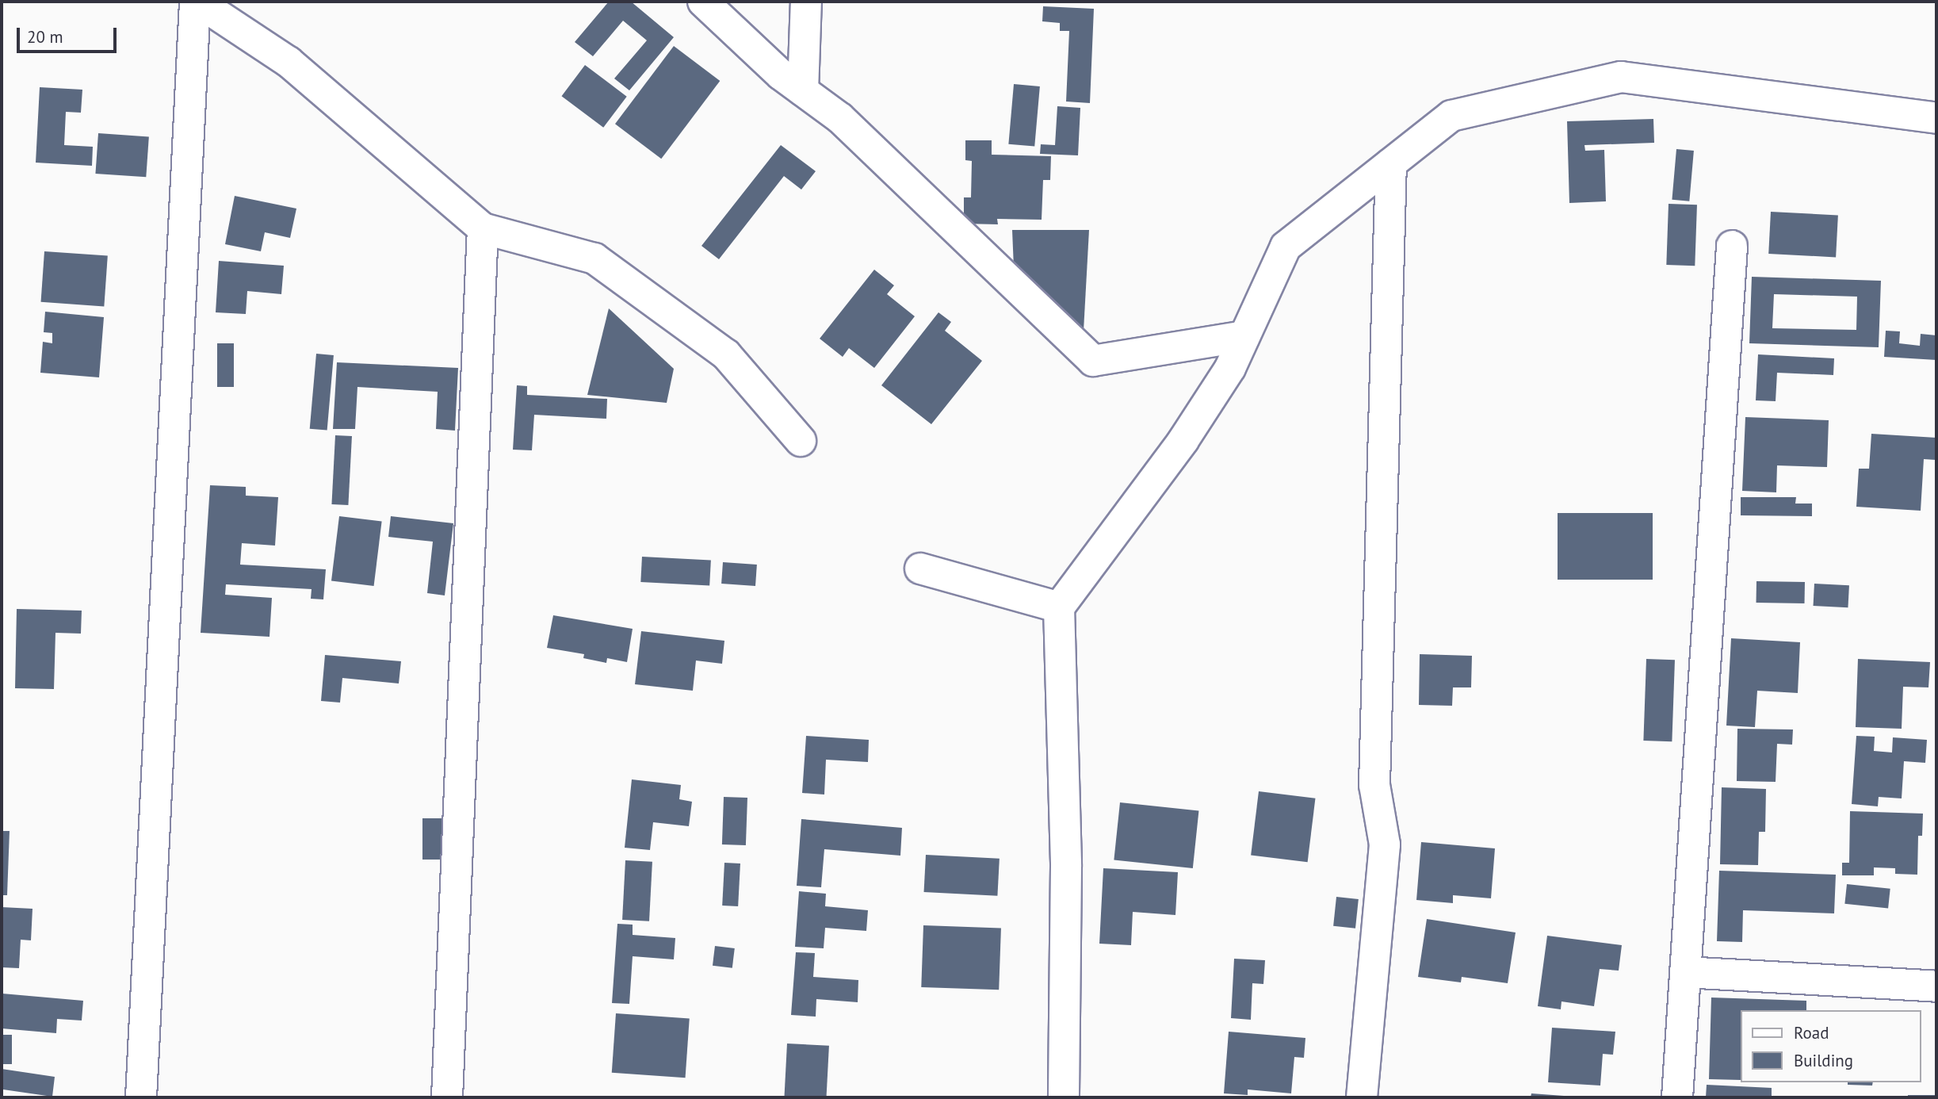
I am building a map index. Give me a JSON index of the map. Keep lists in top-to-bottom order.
{
  "legend": ["Road", "Building"],
  "scale_bar": "20 m"
}
